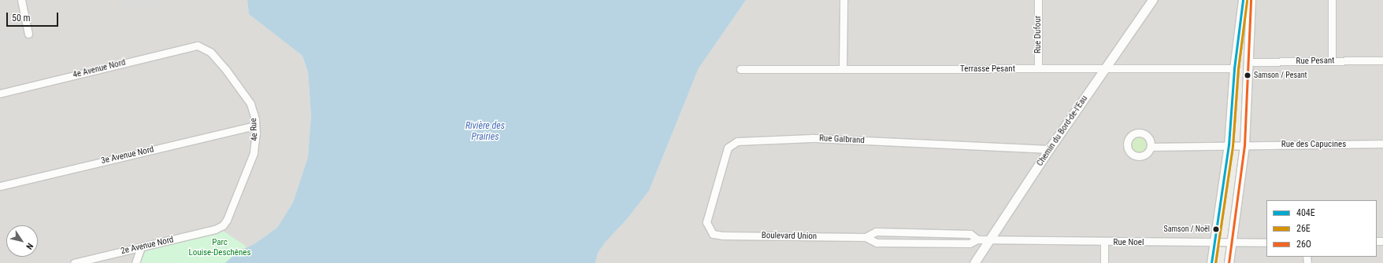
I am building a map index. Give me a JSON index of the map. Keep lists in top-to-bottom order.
{
  "streets": {
    "street": [
      "Rue Dufour",
      "Rue Pesant",
      "4e Avenue Nord",
      "Terrasse Pesant",
      "4e Rue",
      "Chemin du Bord-de-l'Eau",
      "Rue Galbrand",
      "Rue des Capucines",
      "3e Avenue Nord",
      "Boulevard Union",
      "Rue Noel",
      "2e Avenue Nord"
    ]
  },
  "crossings": [
    ["Rue Dufour", "Terrasse Pesant"],
    ["4e Avenue Nord", "4e Rue"],
    ["Terrasse Pesant", "Chemin du Bord-de-l'Eau"],
    ["4e Rue", "3e Avenue Nord"],
    ["4e Rue", "2e Avenue Nord"],
    ["Chemin du Bord-de-l'Eau", "Rue Galbrand"],
    ["Chemin du Bord-de-l'Eau", "Boulevard Union"],
    ["Chemin du Bord-de-l'Eau", "Rue Noel"],
    ["Rue Galbrand", "Boulevard Union"],
    ["Boulevard Union", "Rue Noel"]
  ],
  "water": ["Rivière des Prairies"],
  "parks": ["Parc Louise-Deschênes"],
  "places": ["Samson / Pesant", "Samson / Noël"],
  "lines": ["transit line 404E", "transit line 26O", "transit line 26E"],
  "legend": ["404E", "26E", "26O"],
  "scale_bar": "50 m",
  "north": "bottom right"
}
